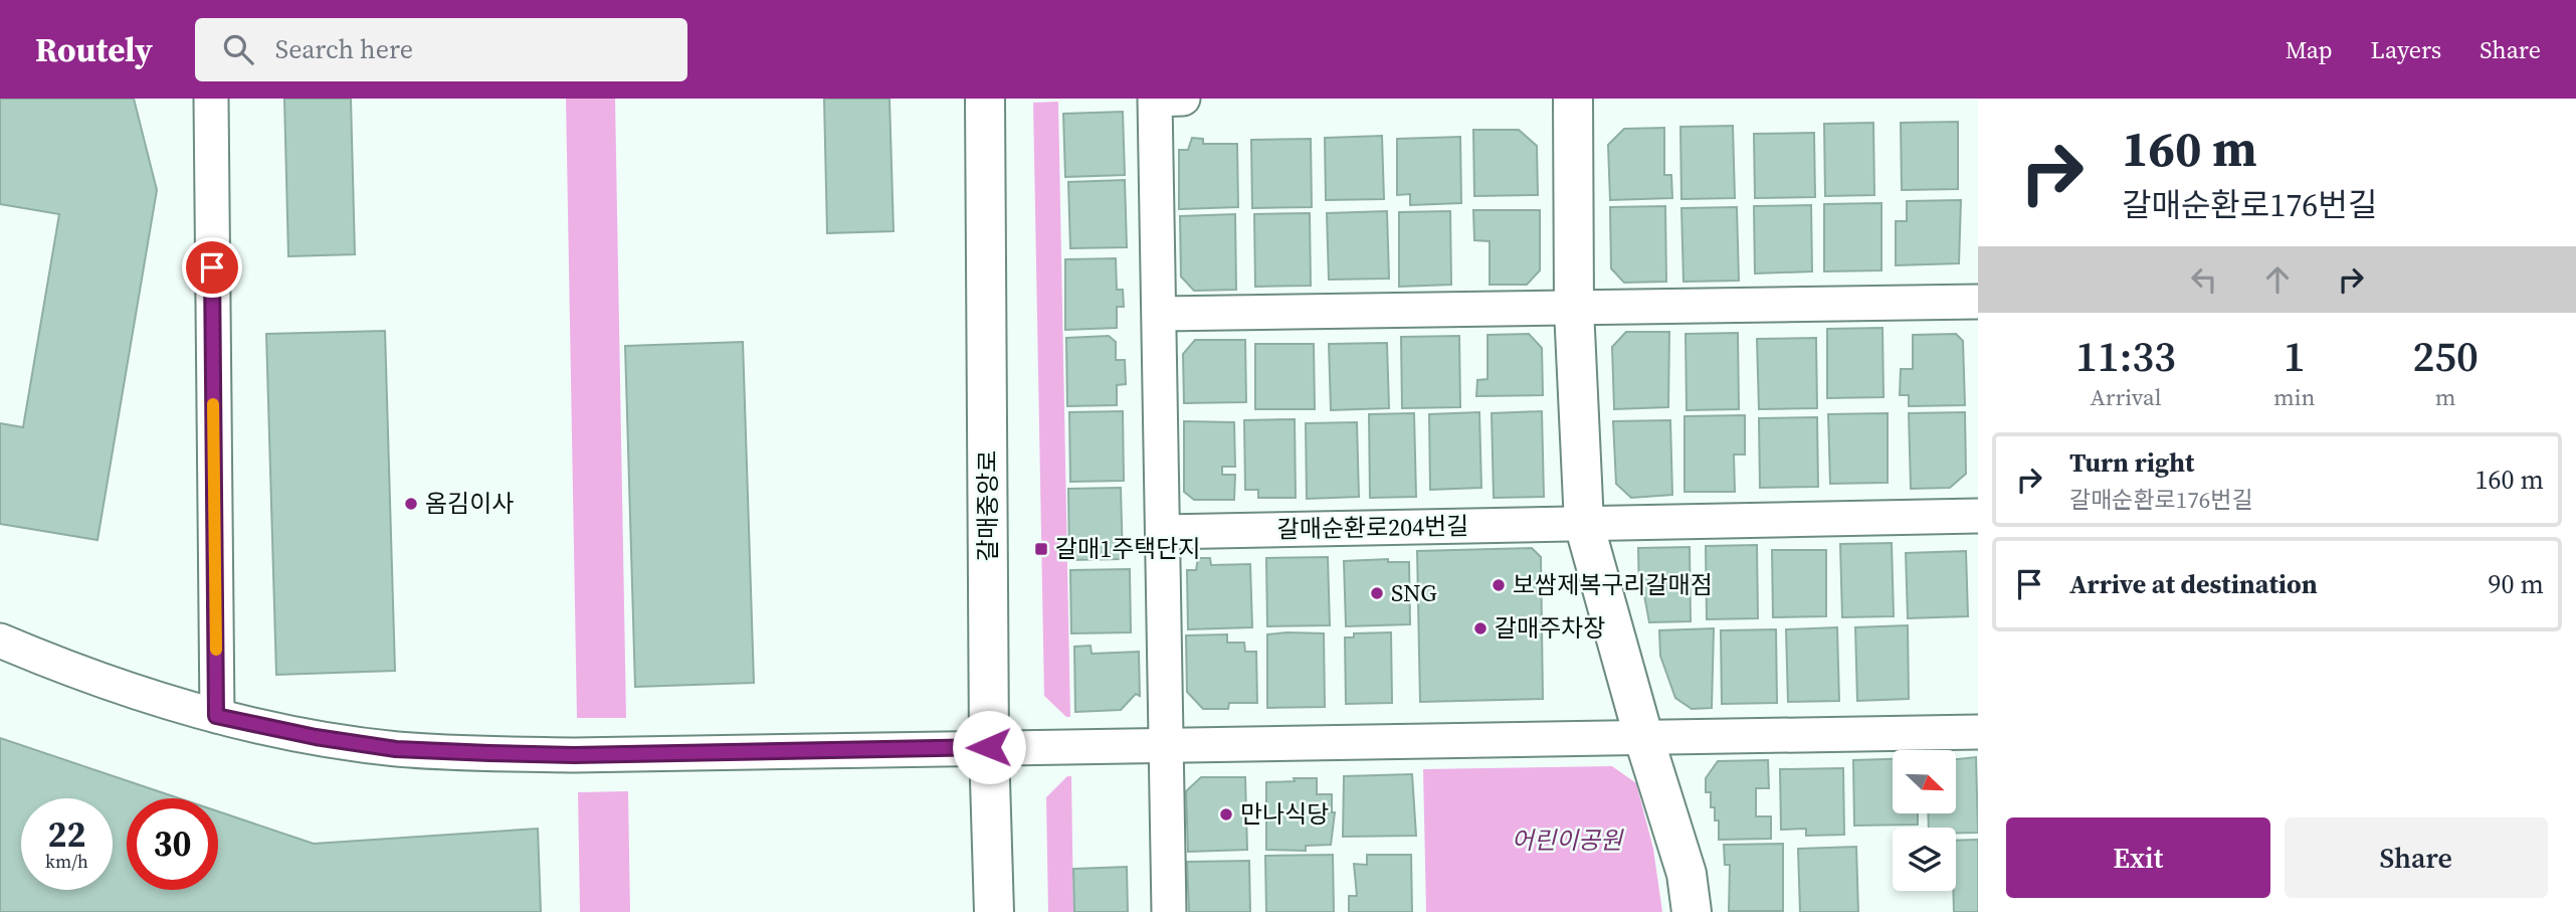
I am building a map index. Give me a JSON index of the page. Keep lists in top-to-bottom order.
{
  "streets": {
    "street": ["갈매중앙로", "갈매순환로204번길"]
  },
  "parks": ["어린이공원"],
  "places": {
    "other": [
      "옴김이사",
      "보쌈제복구리갈매점",
      "SNG",
      "갈매주차장",
      "만나식당"
    ],
    "transit": ["갈매1주택단지"]
  },
  "north": "bottom right",
  "page": {
    "header": "Routely",
    "search": "Search here",
    "nav": ["Map", "Layers", "Share"],
    "turn": ["160 m", "갈매순환로176번길"],
    "eta": [
      "11:33",
      "Arrival",
      "1",
      "min",
      "250",
      "m"
    ],
    "list": [
      {
        "name": "Turn right",
        "note": "갈매순환로176번길",
        "value": "160 m"
      },
      {
        "name": "Arrive at destination",
        "value": "90 m"
      }
    ],
    "speed": "22 km/h",
    "limit": "30",
    "buttons": ["Exit", "Share"]
  }
}
